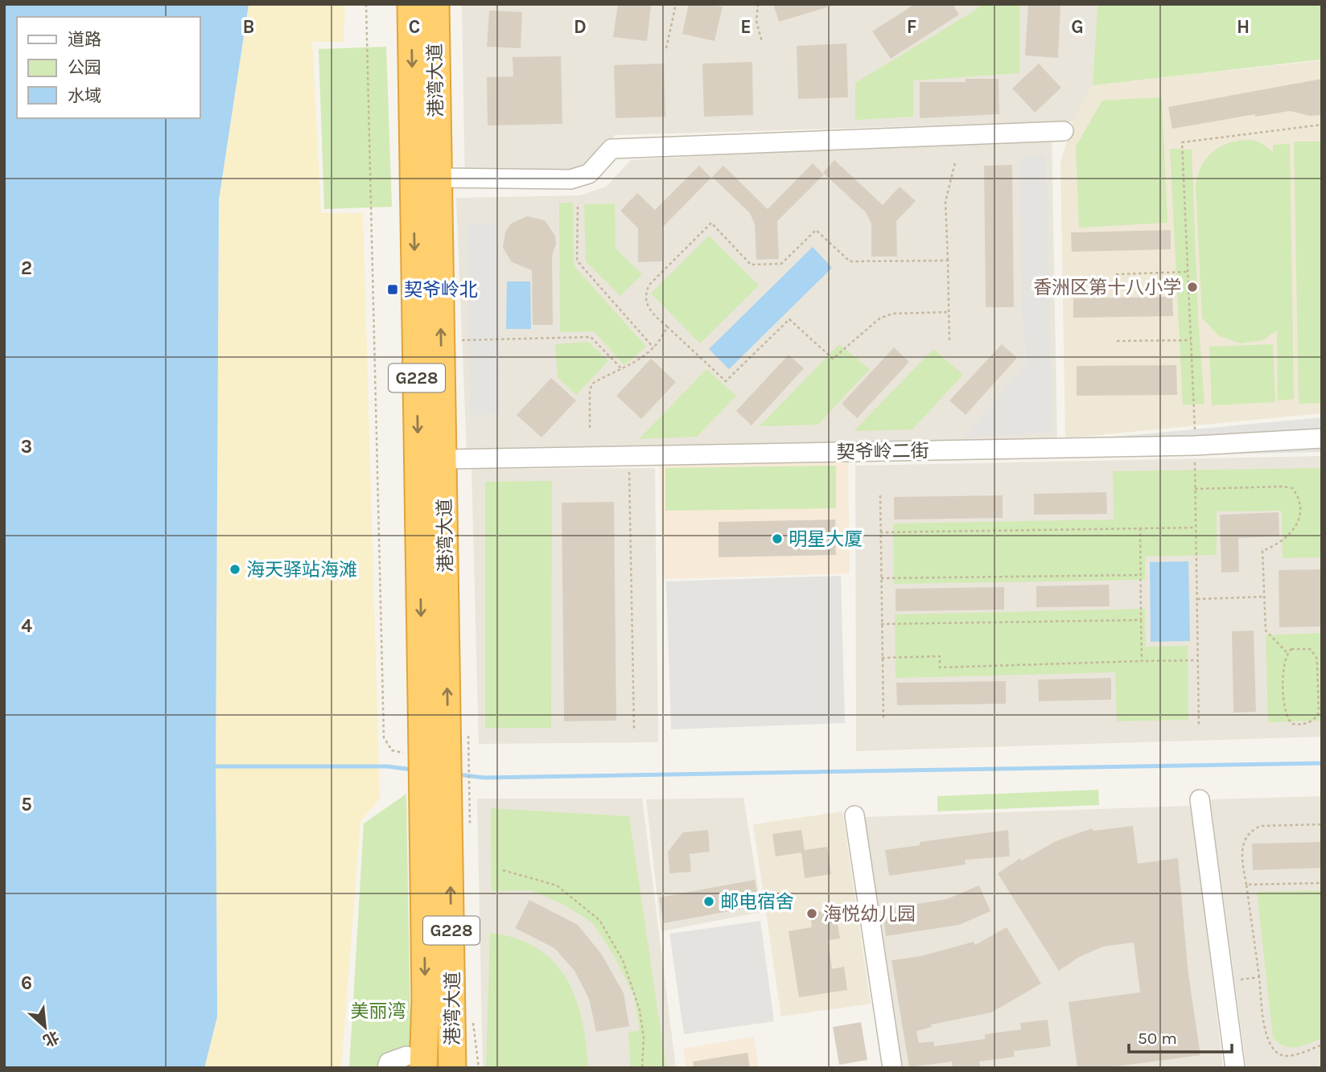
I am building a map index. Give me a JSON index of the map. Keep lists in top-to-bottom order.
{
  "streets": {
    "highway": ["港湾大道", "G228"],
    "street": ["契爷岭二街"]
  },
  "crossings": [
    ["港湾大道", "契爷岭二街"]
  ],
  "parks": ["美丽湾"],
  "places": {
    "other": [
      "香洲区第十八小学",
      "明星大厦",
      "海天驿站海滩",
      "邮电宿舍",
      "海悦幼儿园"
    ],
    "transit": ["契爷岭北"]
  },
  "legend": ["道路", "公园", "水域"],
  "scale_bar": "50 m",
  "north": "bottom right",
  "grid": {
    "columns": [
      "B",
      "C",
      "D",
      "E",
      "F",
      "G",
      "H"
    ],
    "rows": [
      "2",
      "3",
      "4",
      "5",
      "6"
    ]
  }
}
